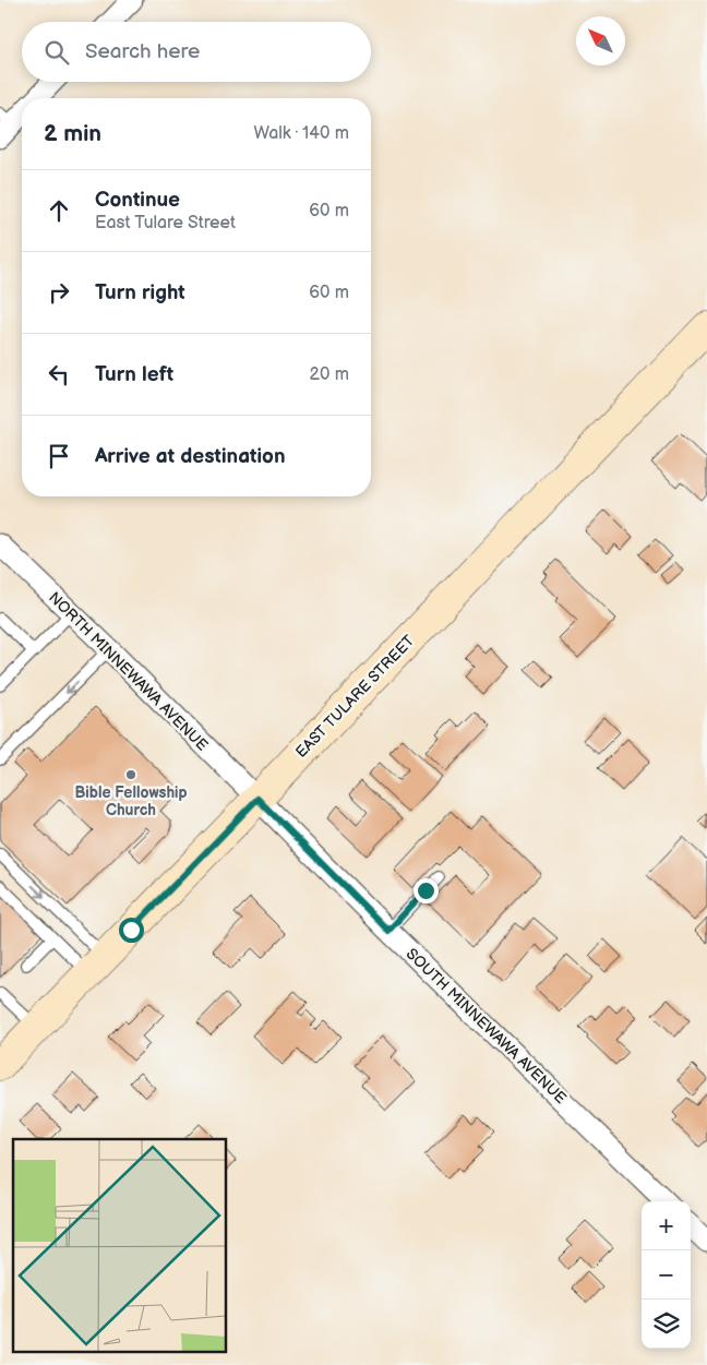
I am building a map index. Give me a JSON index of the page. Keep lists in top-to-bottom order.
{
  "streets": {
    "main road": ["EAST TULARE STREET"],
    "street": ["NORTH MINNEWAWA AVENUE", "SOUTH MINNEWAWA AVENUE"]
  },
  "crossings": [
    ["NORTH MINNEWAWA AVENUE", "EAST TULARE STREET"],
    ["NORTH MINNEWAWA AVENUE", "SOUTH MINNEWAWA AVENUE"],
    ["EAST TULARE STREET", "SOUTH MINNEWAWA AVENUE"]
  ],
  "places": ["Bible Fellowship Church"],
  "north": "top left",
  "page": {
    "search": "Search here",
    "heading": ["2 min", "Walk · 140 m"],
    "list": [
      ["Continue", "East Tulare Street", "60 m"],
      ["Turn right", "60 m"],
      ["Turn left", "20 m"],
      "Arrive at destination"
    ],
    "map_buttons": ["+", "−"]
  }
}
